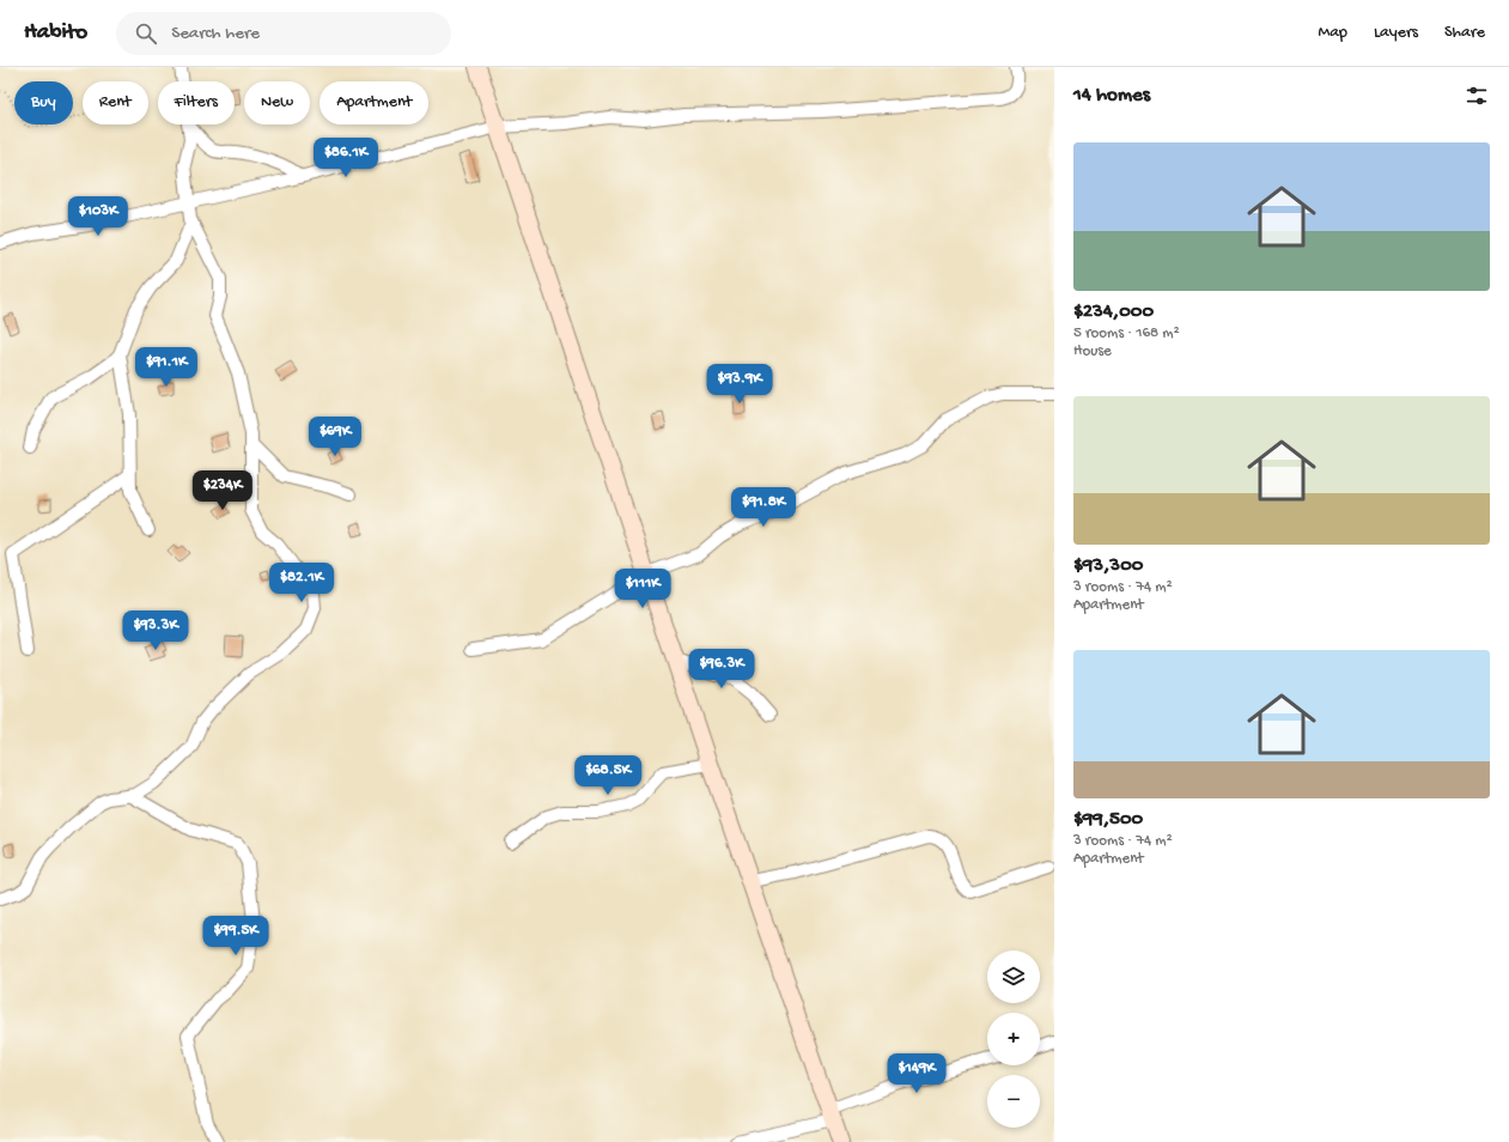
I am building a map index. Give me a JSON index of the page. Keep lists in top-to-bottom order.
{
  "page": {
    "header": "Habito",
    "search": "Search here",
    "nav": ["Map", "Layers", "Share"],
    "heading": "14 homes",
    "chip": [
      "Buy",
      "Rent",
      "Filters",
      "New",
      "Apartment"
    ],
    "list": [
      {
        "name": "$234,000",
        "note": "5 rooms · 168 m² · House"
      },
      {
        "name": "$93,300",
        "note": "3 rooms · 74 m² · Apartment"
      },
      {
        "name": "$99,500",
        "note": "3 rooms · 74 m² · Apartment"
      }
    ],
    "price": [
      "$86.1K",
      "$103K",
      "$91.1K",
      "$93.9K",
      "$69K",
      "$234K",
      "$91.8K",
      "$82.1K",
      "$111K",
      "$93.3K",
      "$96.3K",
      "$68.5K",
      "$99.5K",
      "$149K"
    ],
    "map_buttons": ["+", "−"]
  }
}
